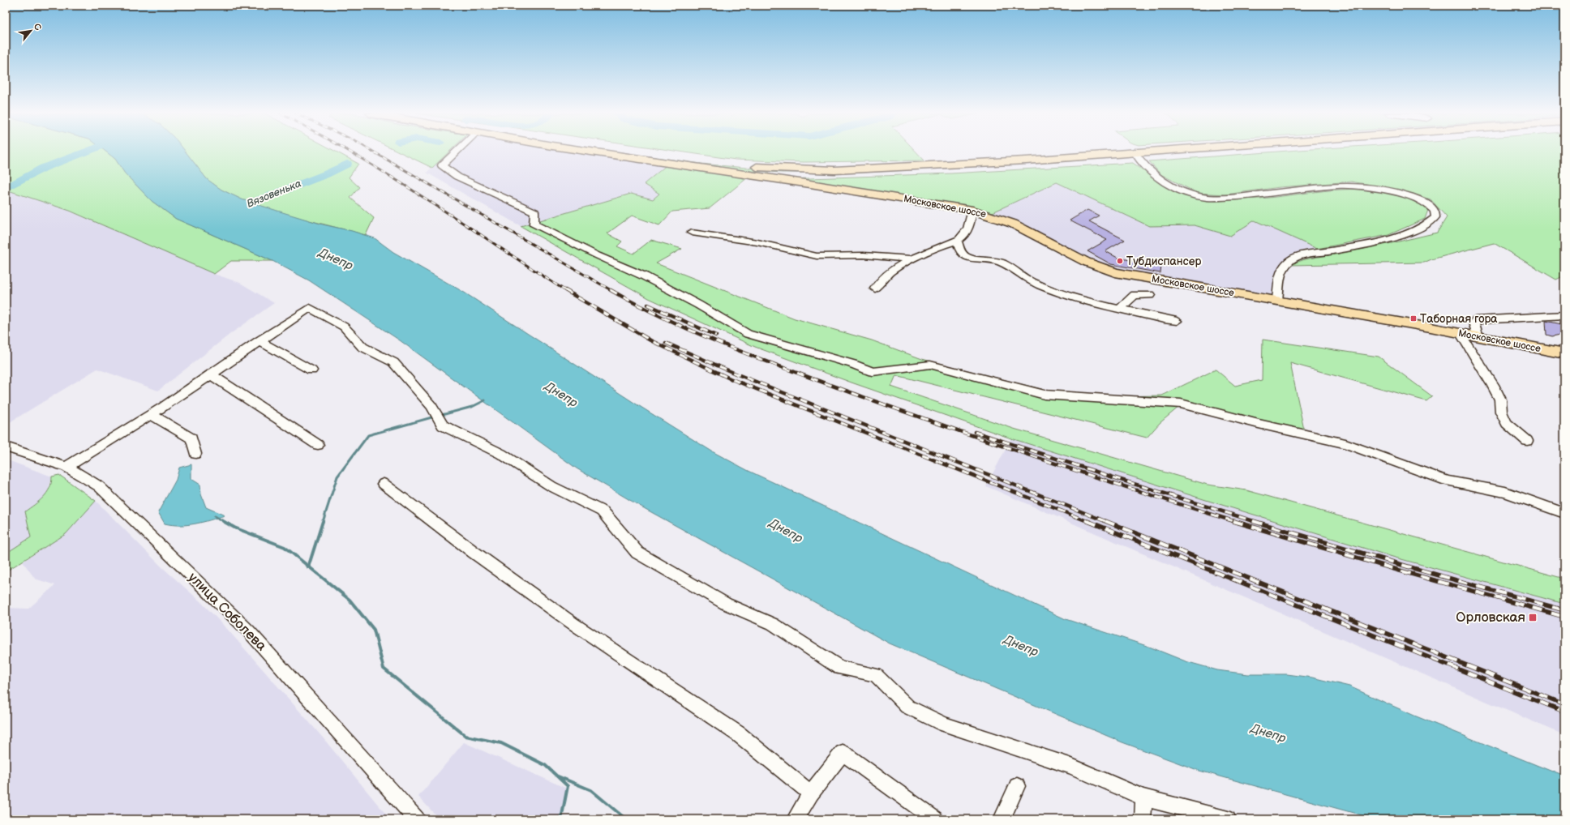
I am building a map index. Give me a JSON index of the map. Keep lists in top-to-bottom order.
{
  "streets": {
    "main road": ["Московское шоссе"],
    "street": ["улица Соболева"]
  },
  "water": ["Вязовенька", "Днепр"],
  "places": {
    "other": ["Тубдиспансер"],
    "transit": ["Таборная гора", "Орловская"]
  },
  "north": "top right"
}
